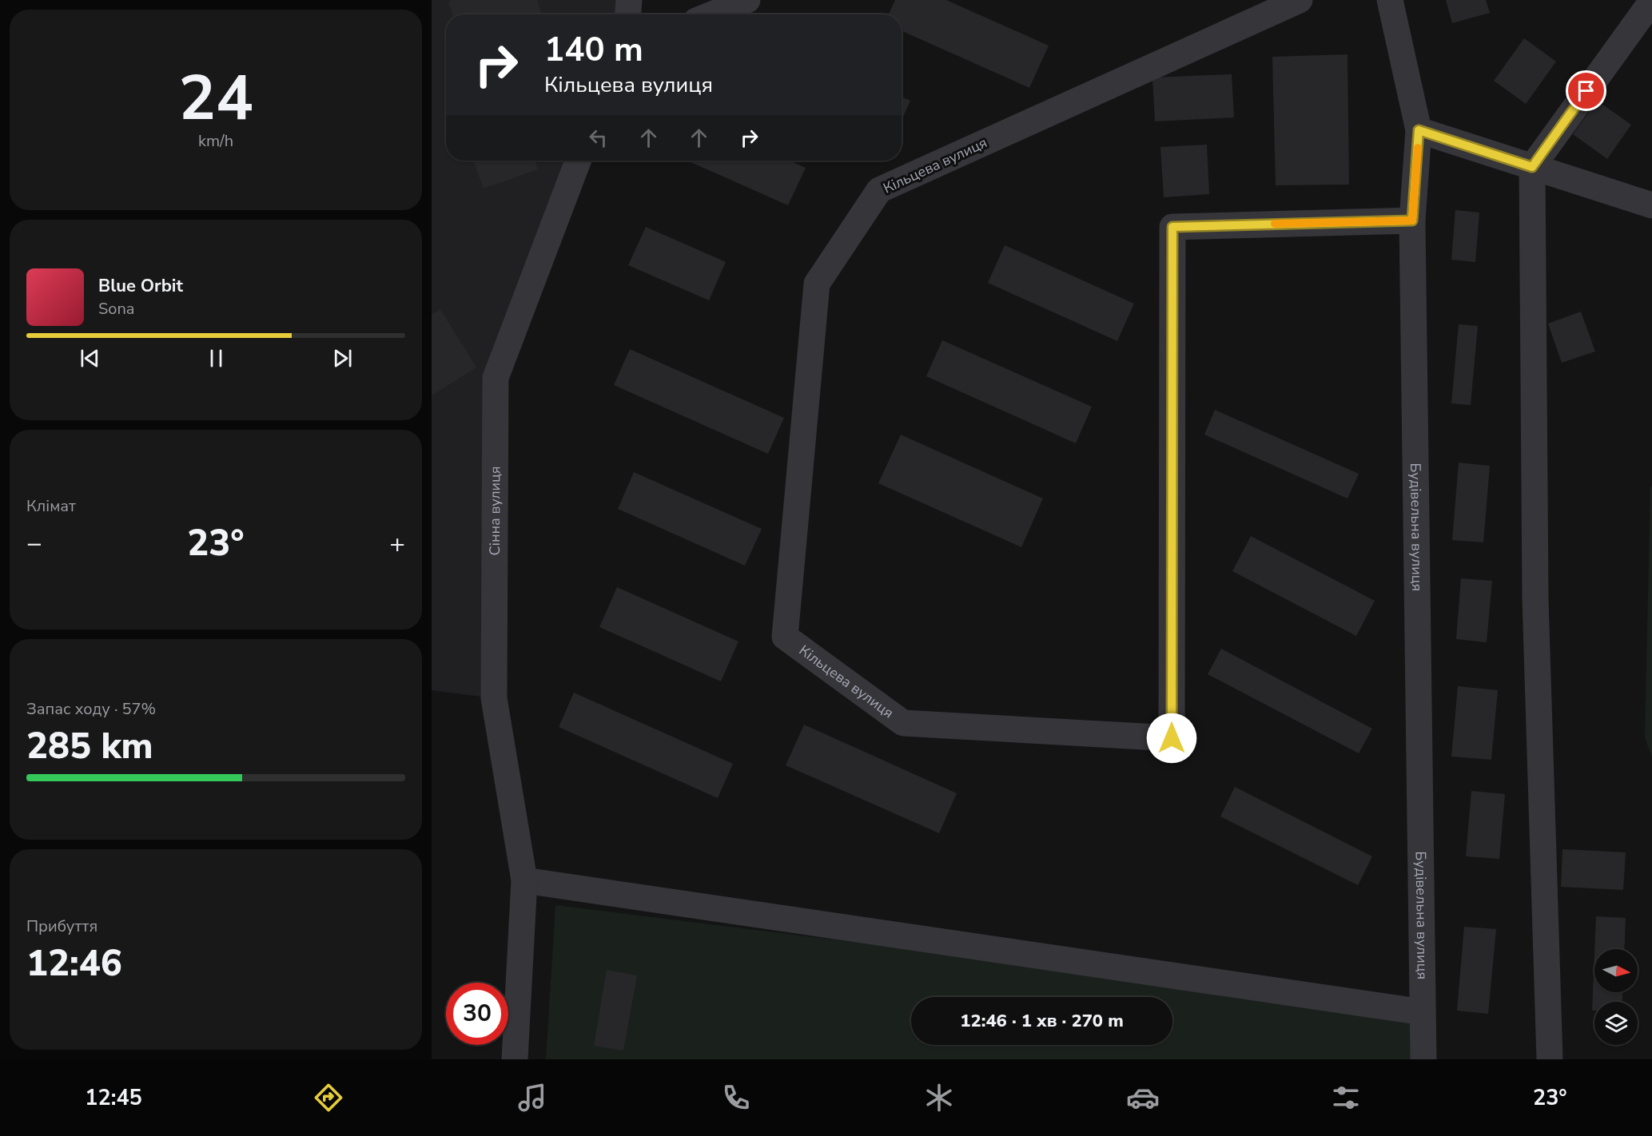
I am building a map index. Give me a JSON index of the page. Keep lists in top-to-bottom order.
{
  "streets": {
    "street": ["Кільцева вулиця", "Сінна вулиця", "Будівельна вулиця"]
  },
  "crossings": [
    ["Кільцева вулиця", "Будівельна вулиця"]
  ],
  "north": "right",
  "page": {
    "tile": [
      ["24", "km/h"],
      "Клімат",
      ["Запас ходу · 57%", "285 km"],
      ["Прибуття", "12:46"]
    ],
    "turn": ["140 m", "Кільцева вулиця"],
    "song": ["Blue Orbit", "Sona"],
    "heat": ["−", "23°", "+"],
    "limit": "30",
    "trip": "12:46 · 1 хв · 270 m",
    "tabs": ["12:45", "23°"]
  }
}
